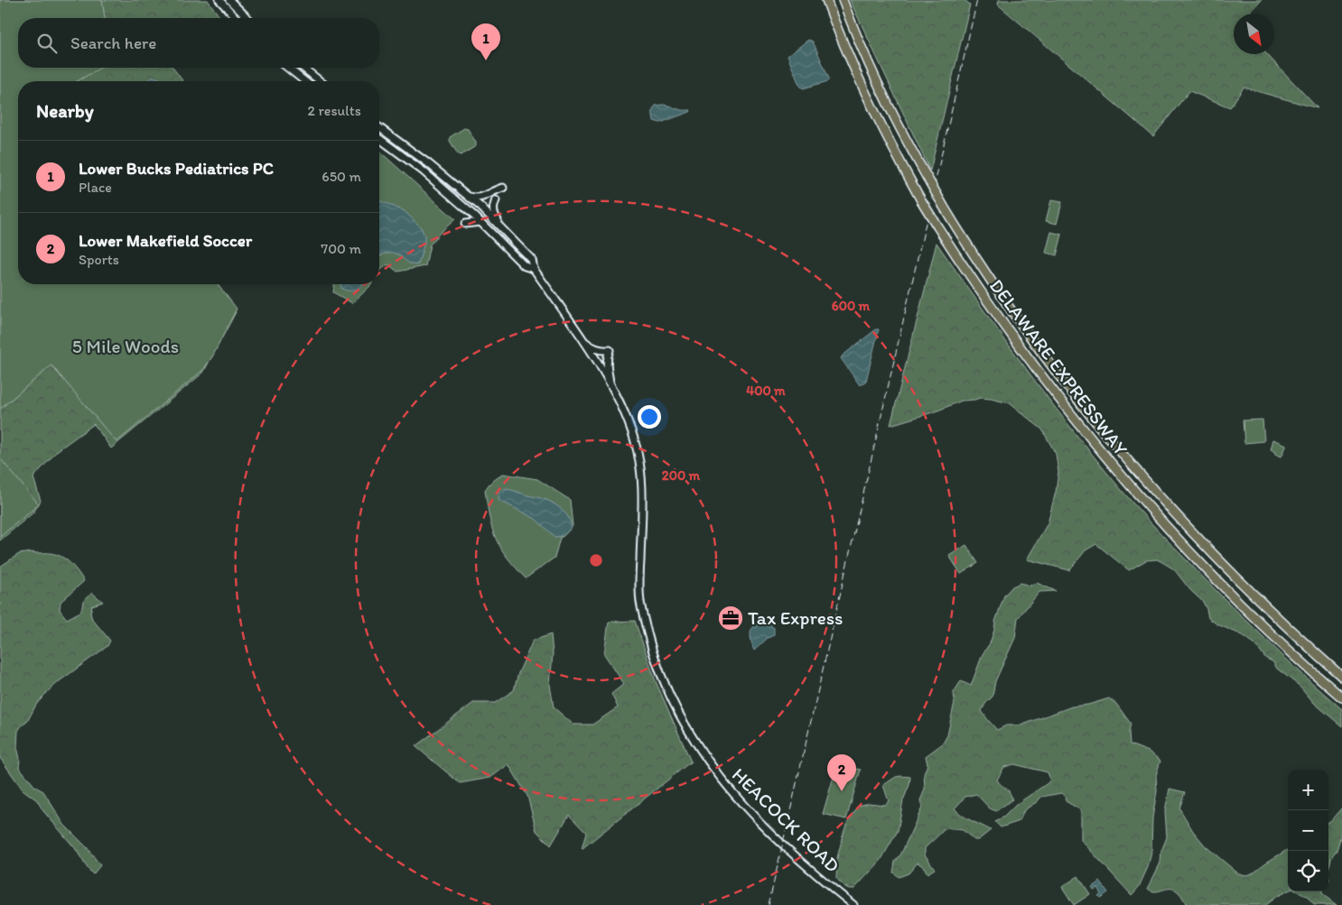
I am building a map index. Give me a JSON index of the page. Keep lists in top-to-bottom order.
{
  "streets": {
    "highway": ["DELAWARE EXPRESSWAY"],
    "main road": ["HEACOCK ROAD"]
  },
  "parks": ["5 Mile Woods"],
  "places": {
    "office": ["Tax Express"]
  },
  "north": "bottom right",
  "page": {
    "search": "Search here",
    "pins": ["1", "2"],
    "heading": ["Nearby", "2 results"],
    "list": [
      {
        "mark": "1",
        "name": "Lower Bucks Pediatrics PC",
        "note": "Place",
        "value": "650 m"
      },
      {
        "mark": "2",
        "name": "Lower Makefield Soccer",
        "note": "Sports",
        "value": "700 m"
      }
    ],
    "map_buttons": ["+", "−"]
  },
  "rings": ["600 m", "400 m", "200 m"]
}
